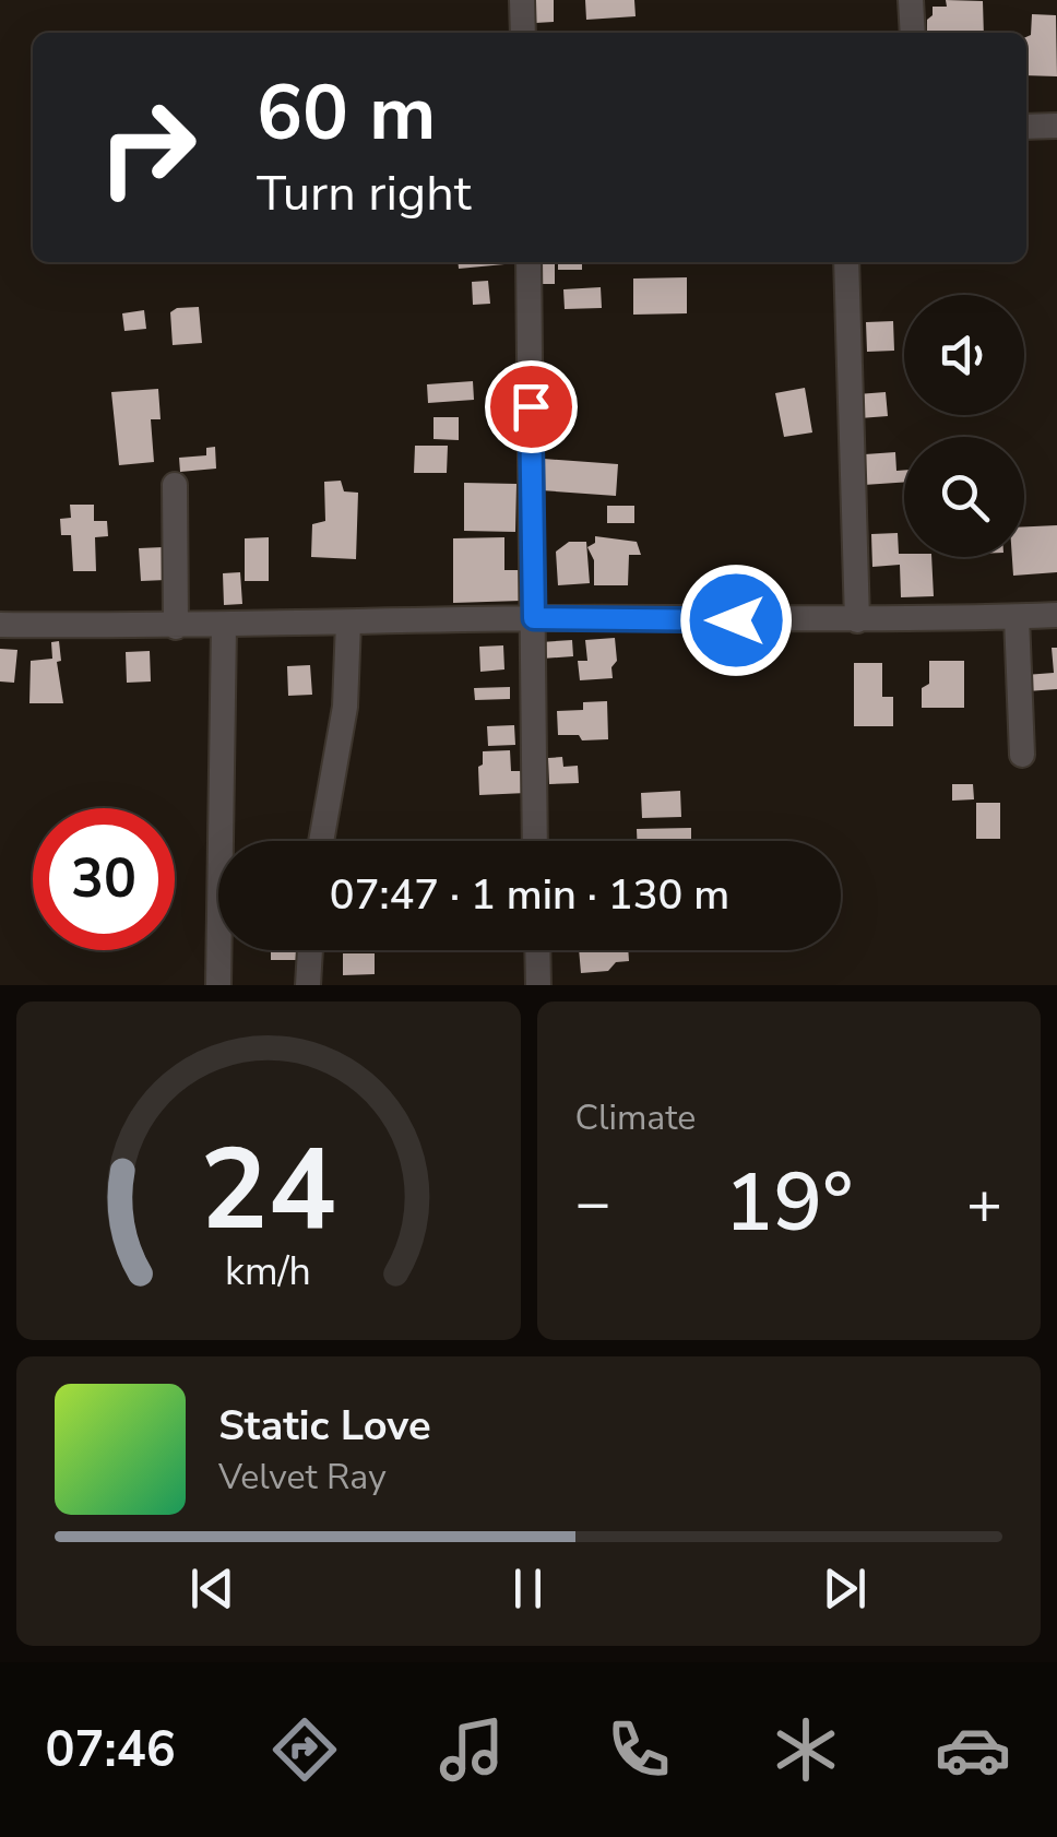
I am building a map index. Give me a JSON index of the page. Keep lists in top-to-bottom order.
{
  "page": {
    "turn": ["60 m", "Turn right"],
    "limit": "30",
    "trip": "07:47 · 1 min · 130 m",
    "tile": "Climate",
    "heat": ["−", "19°", "+"],
    "song": ["Static Love", "Velvet Ray"],
    "tabs": "07:46",
    "gauge": ["24", "km/h"]
  }
}
